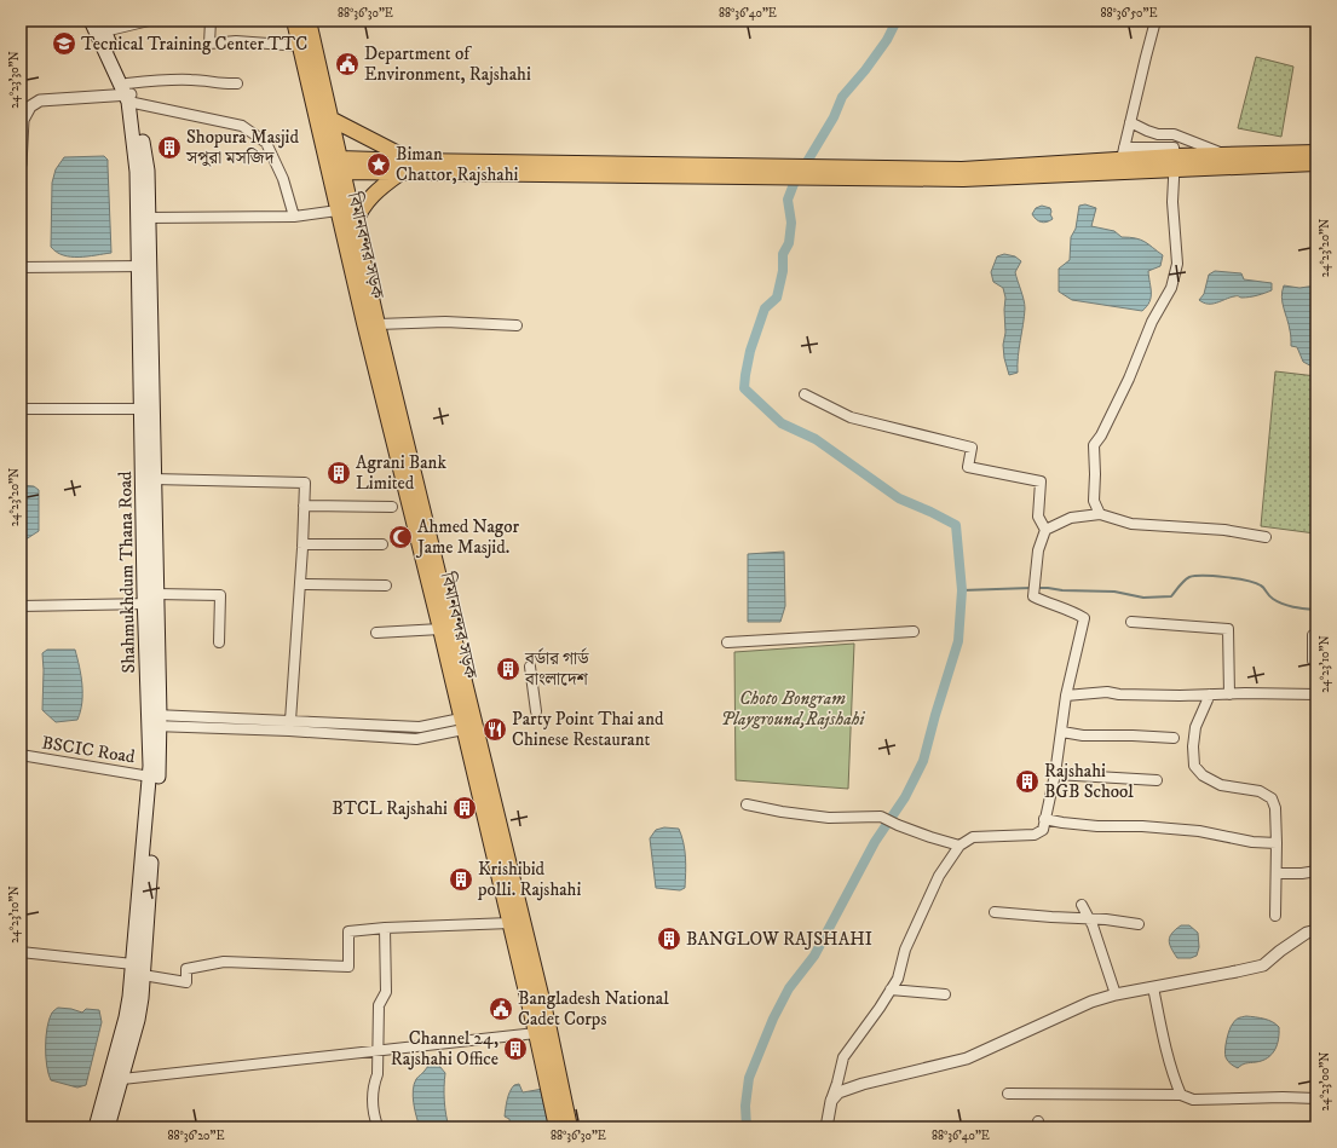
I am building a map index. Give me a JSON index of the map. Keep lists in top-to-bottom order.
{
  "streets": {
    "main road": ["বিমানবন্দর সড়ক", "Shahmukhdum Thana Road"],
    "street": ["BSCIC Road"]
  },
  "crossings": [
    ["Shahmukhdum Thana Road", "BSCIC Road"]
  ],
  "parks": ["Choto Bongram Playground,Rajshahi"],
  "places": {
    "school or university": ["Tecnical Training Center TTC"],
    "public building": ["Department of Environment, Rajshahi", "Bangladesh National Cadet Corps"],
    "building": [
      "Shopura Masjid সপুরা মসজিদ",
      "Agrani Bank Limited",
      "বর্ডার গার্ড বাংলাদেশ",
      "Rajshahi BGB School",
      "BTCL Rajshahi",
      "Krishibid polli. Rajshahi",
      "BANGLOW RAJSHAHI",
      "Channel 24, Rajshahi Office"
    ],
    "place": ["Biman Chattor,Rajshahi"],
    "mosque": ["Ahmed Nagor Jame Masjid."],
    "restaurant": ["Party Point Thai and Chinese Restaurant"]
  },
  "coordinates": [
    "88°36'30\"E",
    "88°36'40\"E",
    "88°36'50\"E",
    "24°23'30\"N",
    "24°23'20\"N",
    "24°23'10\"N",
    "24°23'00\"N",
    "88°36'20\"E"
  ]
}
